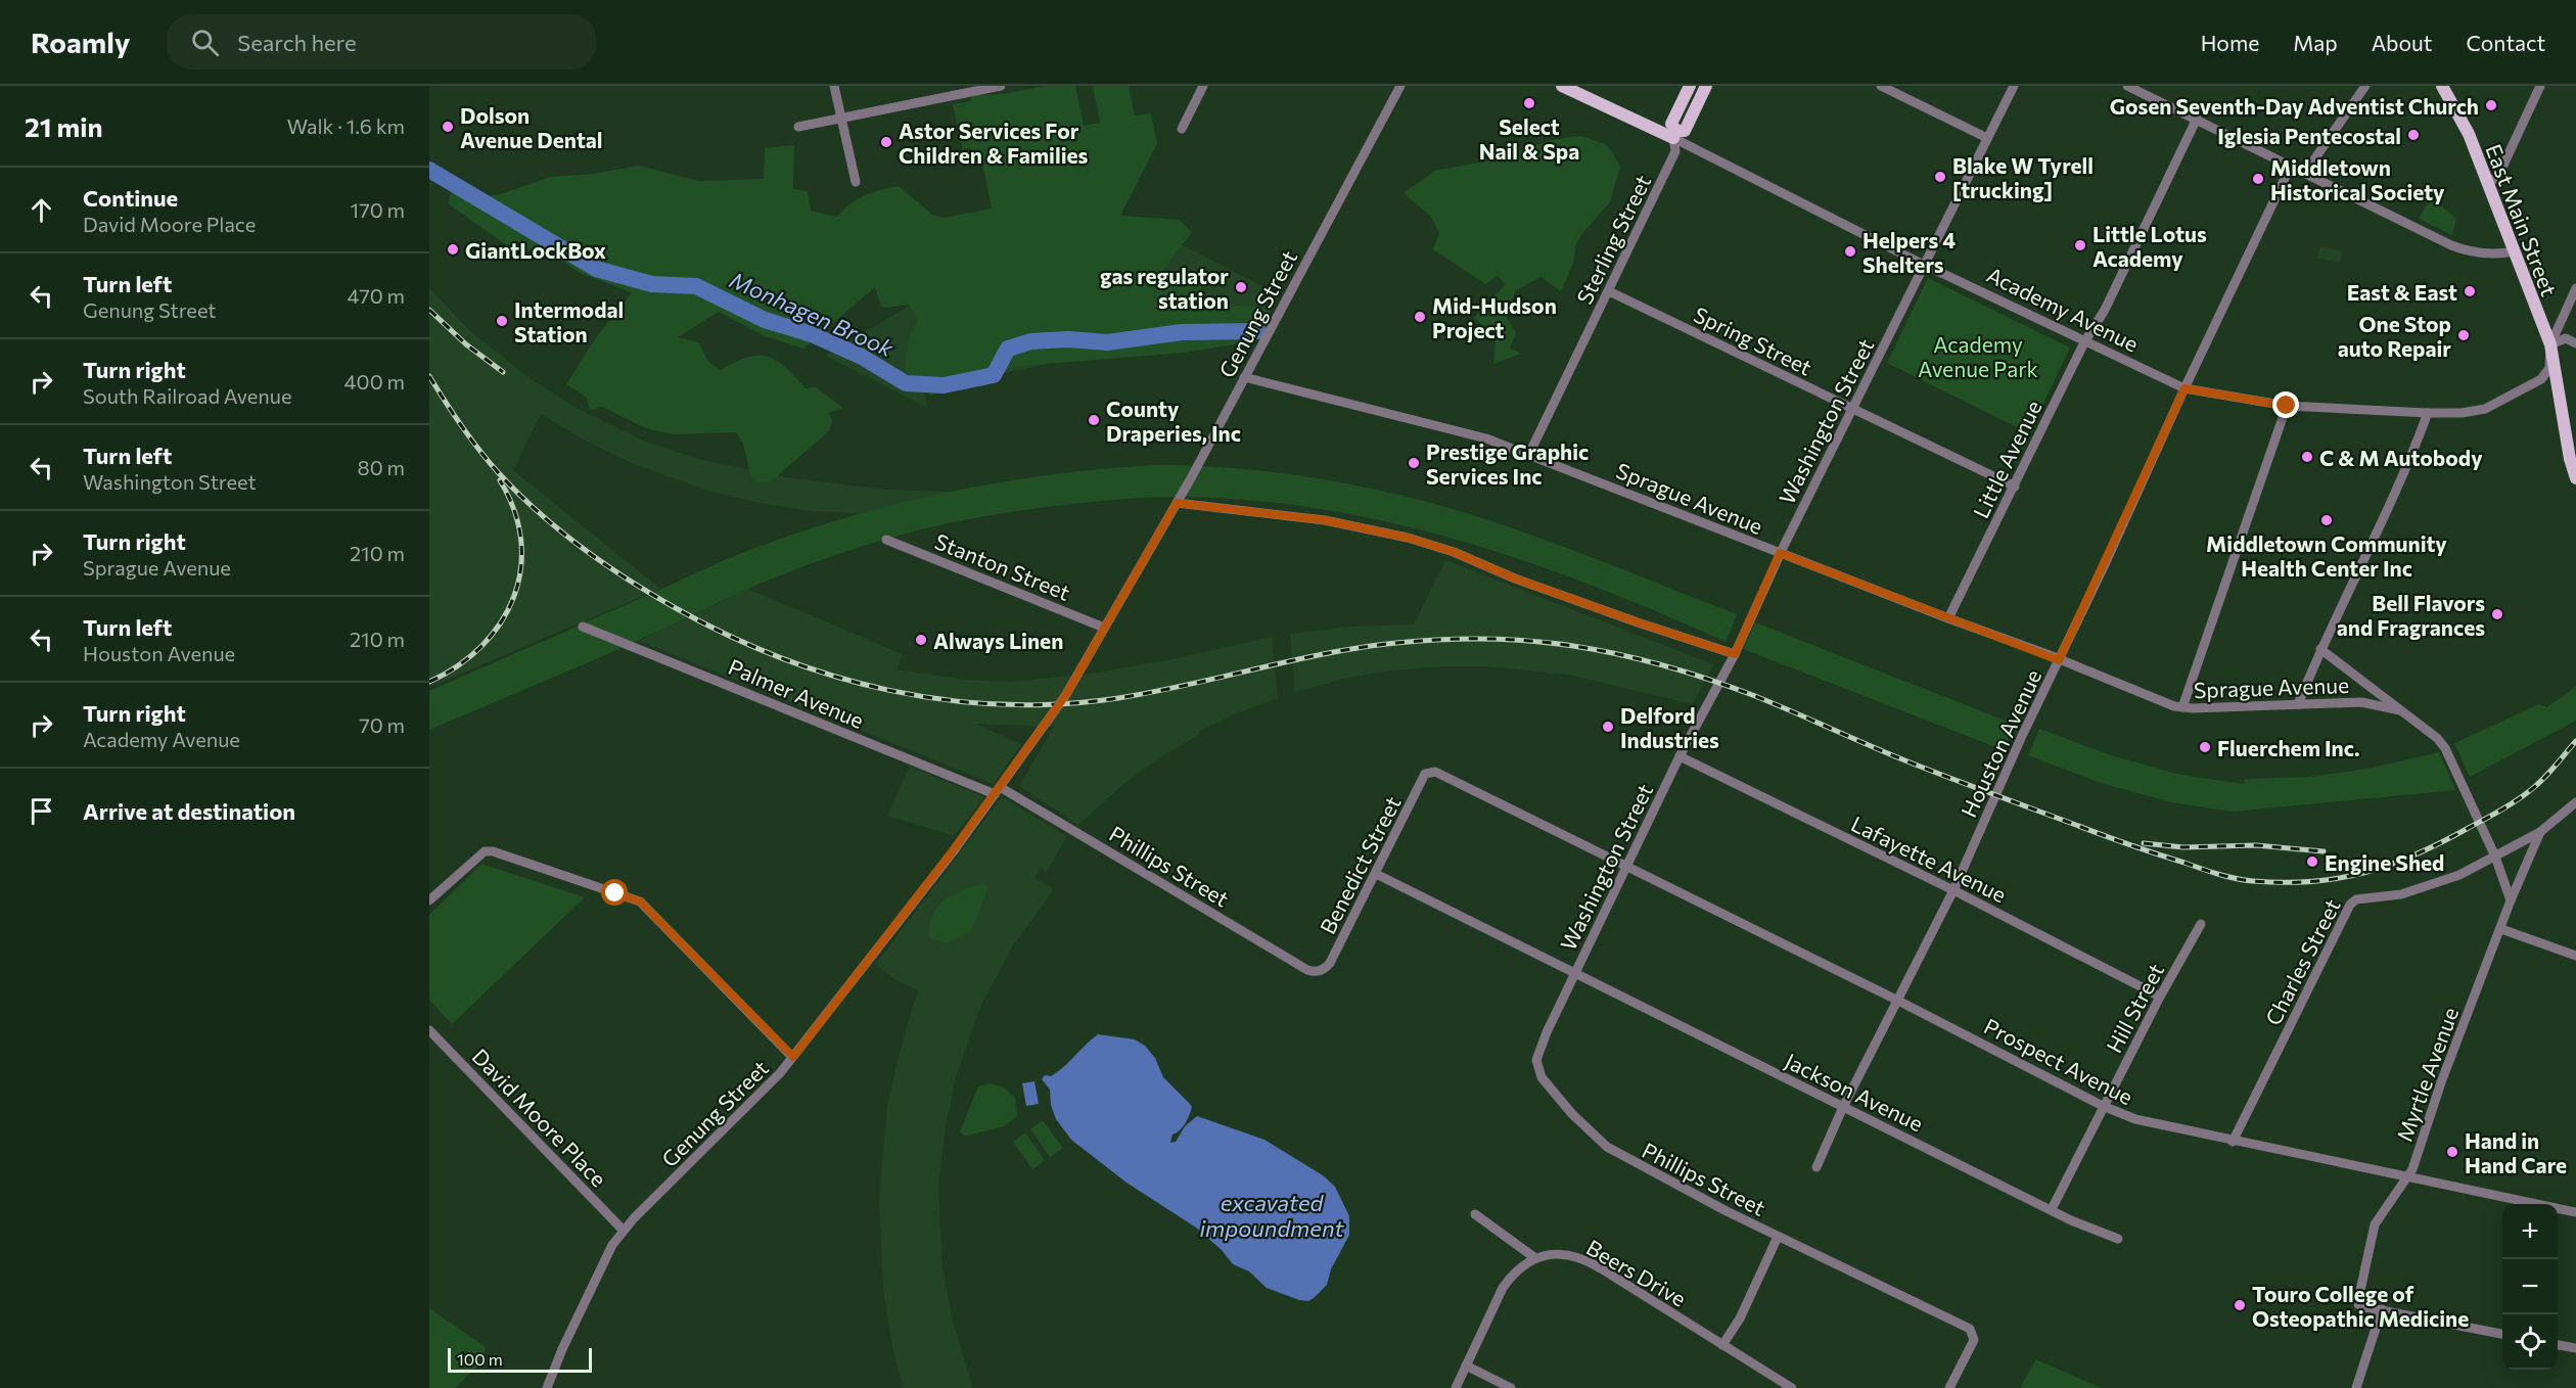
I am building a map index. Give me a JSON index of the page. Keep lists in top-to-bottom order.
{
  "streets": {
    "main road": ["East Main Street", "Academy Avenue"],
    "street": [
      "Sterling Street",
      "Genung Street",
      "Spring Street",
      "Washington Street",
      "Little Avenue",
      "Sprague Avenue",
      "Stanton Street",
      "Palmer Avenue",
      "Houston Avenue",
      "Lafayette Avenue",
      "Benedict Street",
      "Phillips Street",
      "Charles Street",
      "Hill Street",
      "Prospect Avenue",
      "Myrtle Avenue",
      "Jackson Avenue",
      "David Moore Place",
      "Beers Drive"
    ]
  },
  "crossings": [
    ["East Main Street", "Academy Avenue"],
    ["Sterling Street", "Academy Avenue"],
    ["Sterling Street", "Spring Street"],
    ["Sterling Street", "Sprague Avenue"],
    ["Academy Avenue", "Washington Street"],
    ["Academy Avenue", "Little Avenue"],
    ["Academy Avenue", "Houston Avenue"],
    ["Genung Street", "Sprague Avenue"],
    ["Genung Street", "Stanton Street"],
    ["Genung Street", "Palmer Avenue"],
    ["Genung Street", "Phillips Street"],
    ["Genung Street", "David Moore Place"],
    ["Spring Street", "Washington Street"],
    ["Spring Street", "Little Avenue"],
    ["Washington Street", "Sprague Avenue"],
    ["Washington Street", "Lafayette Avenue"],
    ["Washington Street", "Phillips Street"],
    ["Washington Street", "Prospect Avenue"],
    ["Washington Street", "Jackson Avenue"],
    ["Little Avenue", "Sprague Avenue"],
    ["Sprague Avenue", "Houston Avenue"],
    ["Palmer Avenue", "Phillips Street"],
    ["Houston Avenue", "Lafayette Avenue"],
    ["Houston Avenue", "Prospect Avenue"],
    ["Houston Avenue", "Jackson Avenue"],
    ["Lafayette Avenue", "Hill Street"],
    ["Benedict Street", "Phillips Street"],
    ["Benedict Street", "Prospect Avenue"],
    ["Benedict Street", "Jackson Avenue"],
    ["Phillips Street", "Jackson Avenue"],
    ["Charles Street", "Prospect Avenue"],
    ["Hill Street", "Prospect Avenue"],
    ["Hill Street", "Jackson Avenue"],
    ["Prospect Avenue", "Myrtle Avenue"]
  ],
  "water": ["Monhagen Brook", "excavated impoundment"],
  "parks": ["Academy Avenue Park"],
  "places": [
    "Select Nail & Spa",
    "Gosen Seventh-Day Adventist Church",
    "Dolson Avenue Dental",
    "Iglesia Pentecostal",
    "Astor Services For Children & Families",
    "Blake W Tyrell [trucking]",
    "Middletown Historical Society",
    "Little Lotus Academy",
    "GiantLockBox",
    "Helpers 4 Shelters",
    "gas regulator station",
    "East & East",
    "Mid-Hudson Project",
    "Intermodal Station",
    "One Stop auto Repair",
    "County Draperies, Inc",
    "C & M Autobody",
    "Prestige Graphic Services Inc",
    "Middletown Community Health Center Inc",
    "Bell Flavors and Fragrances",
    "Always Linen",
    "Delford Industries",
    "Fluerchem Inc.",
    "Engine Shed",
    "Hand in Hand Care",
    "Touro College of Osteopathic Medicine"
  ],
  "scale_bar": "100 m",
  "page": {
    "header": "Roamly",
    "search": "Search here",
    "nav": [
      "Home",
      "Map",
      "About",
      "Contact"
    ],
    "heading": ["21 min", "Walk · 1.6 km"],
    "list": [
      ["Continue", "David Moore Place", "170 m"],
      ["Turn left", "Genung Street", "470 m"],
      ["Turn right", "South Railroad Avenue", "400 m"],
      ["Turn left", "Washington Street", "80 m"],
      ["Turn right", "Sprague Avenue", "210 m"],
      ["Turn left", "Houston Avenue", "210 m"],
      ["Turn right", "Academy Avenue", "70 m"],
      "Arrive at destination"
    ],
    "map_buttons": ["+", "−"],
    "scale": "100 m"
  }
}
